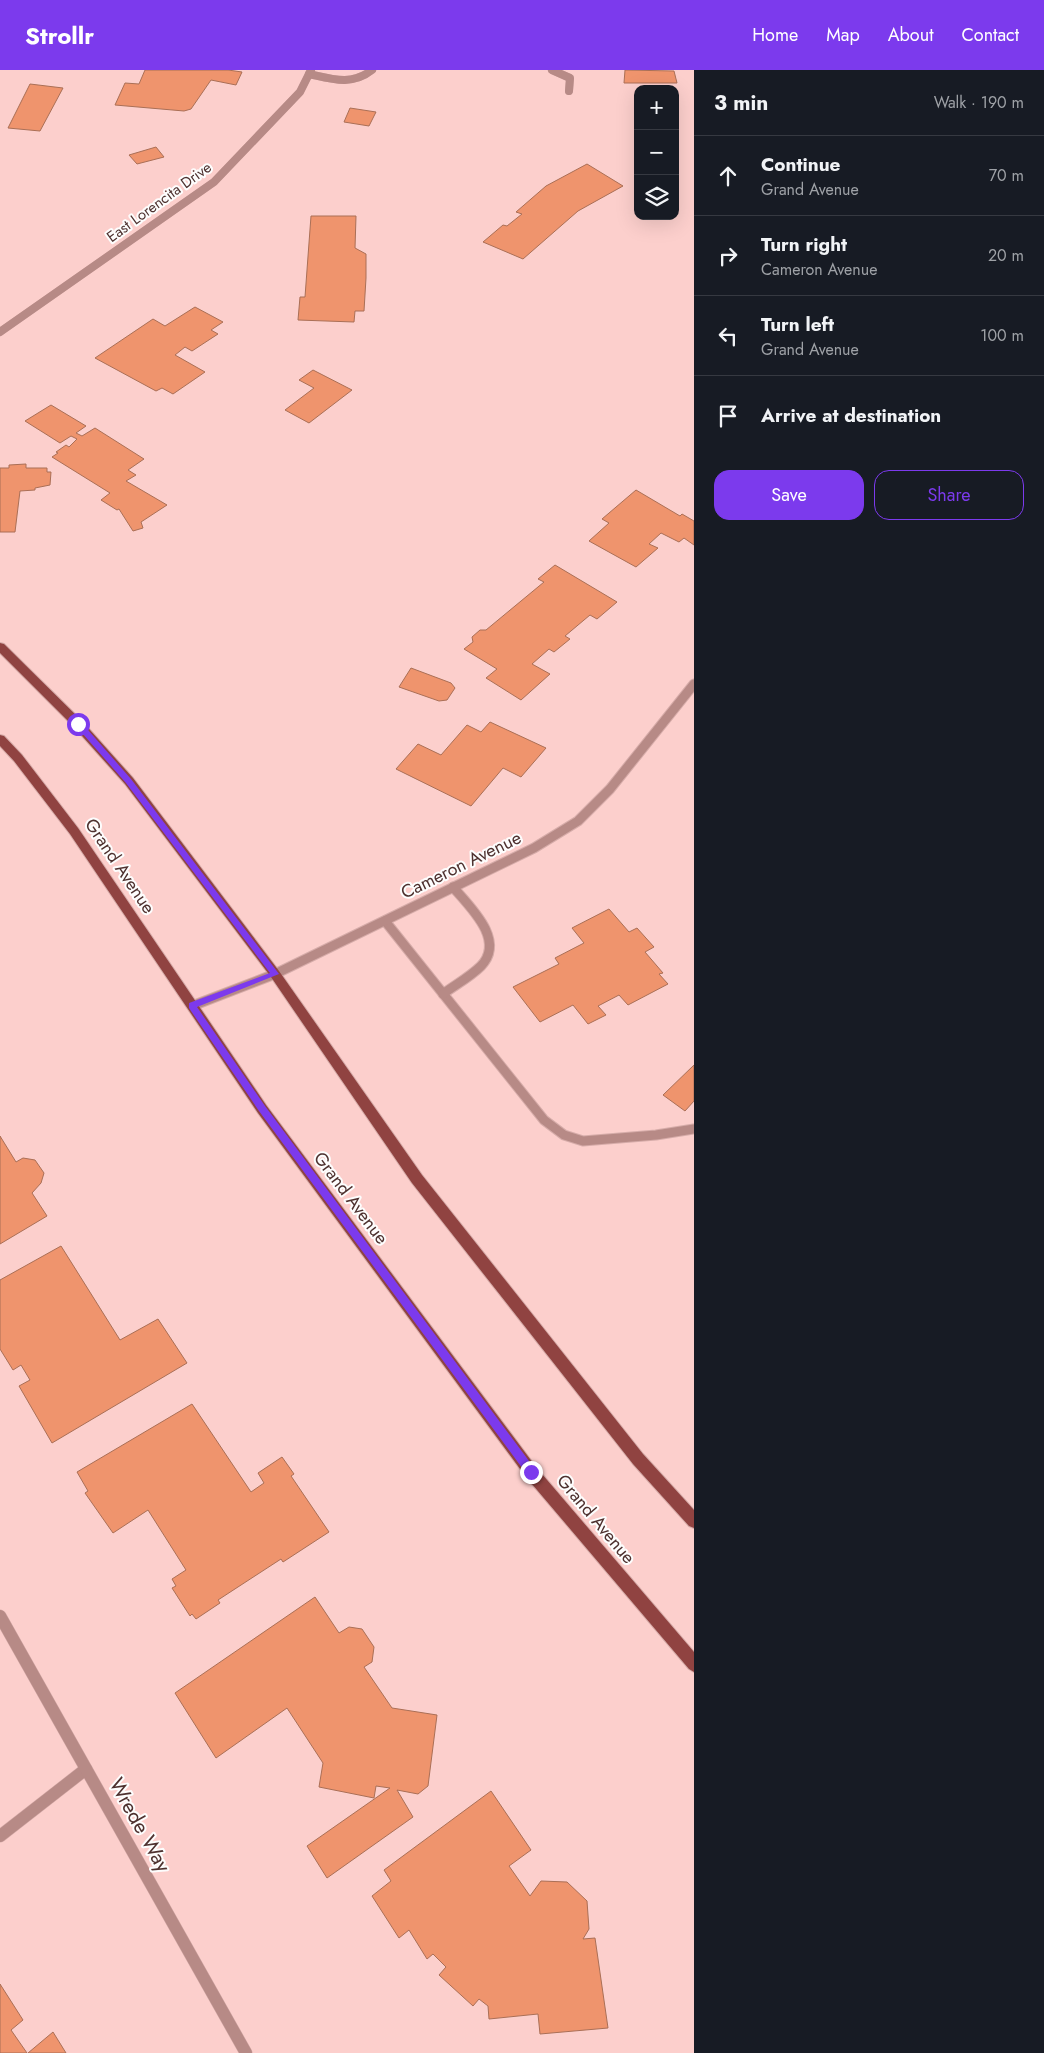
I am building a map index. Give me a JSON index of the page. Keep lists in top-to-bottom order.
{
  "streets": {
    "main road": ["Grand Avenue"],
    "street": ["East Lorencita Drive", "Cameron Avenue", "Wrede Way"]
  },
  "crossings": [
    ["Cameron Avenue", "Grand Avenue"]
  ],
  "page": {
    "header": "Strollr",
    "nav": [
      "Home",
      "Map",
      "About",
      "Contact"
    ],
    "heading": ["3 min", "Walk · 190 m"],
    "map_buttons": ["+", "−"],
    "list": [
      ["Continue", "Grand Avenue", "70 m"],
      ["Turn right", "Cameron Avenue", "20 m"],
      ["Turn left", "Grand Avenue", "100 m"],
      "Arrive at destination"
    ],
    "buttons": ["Save", "Share"]
  }
}
